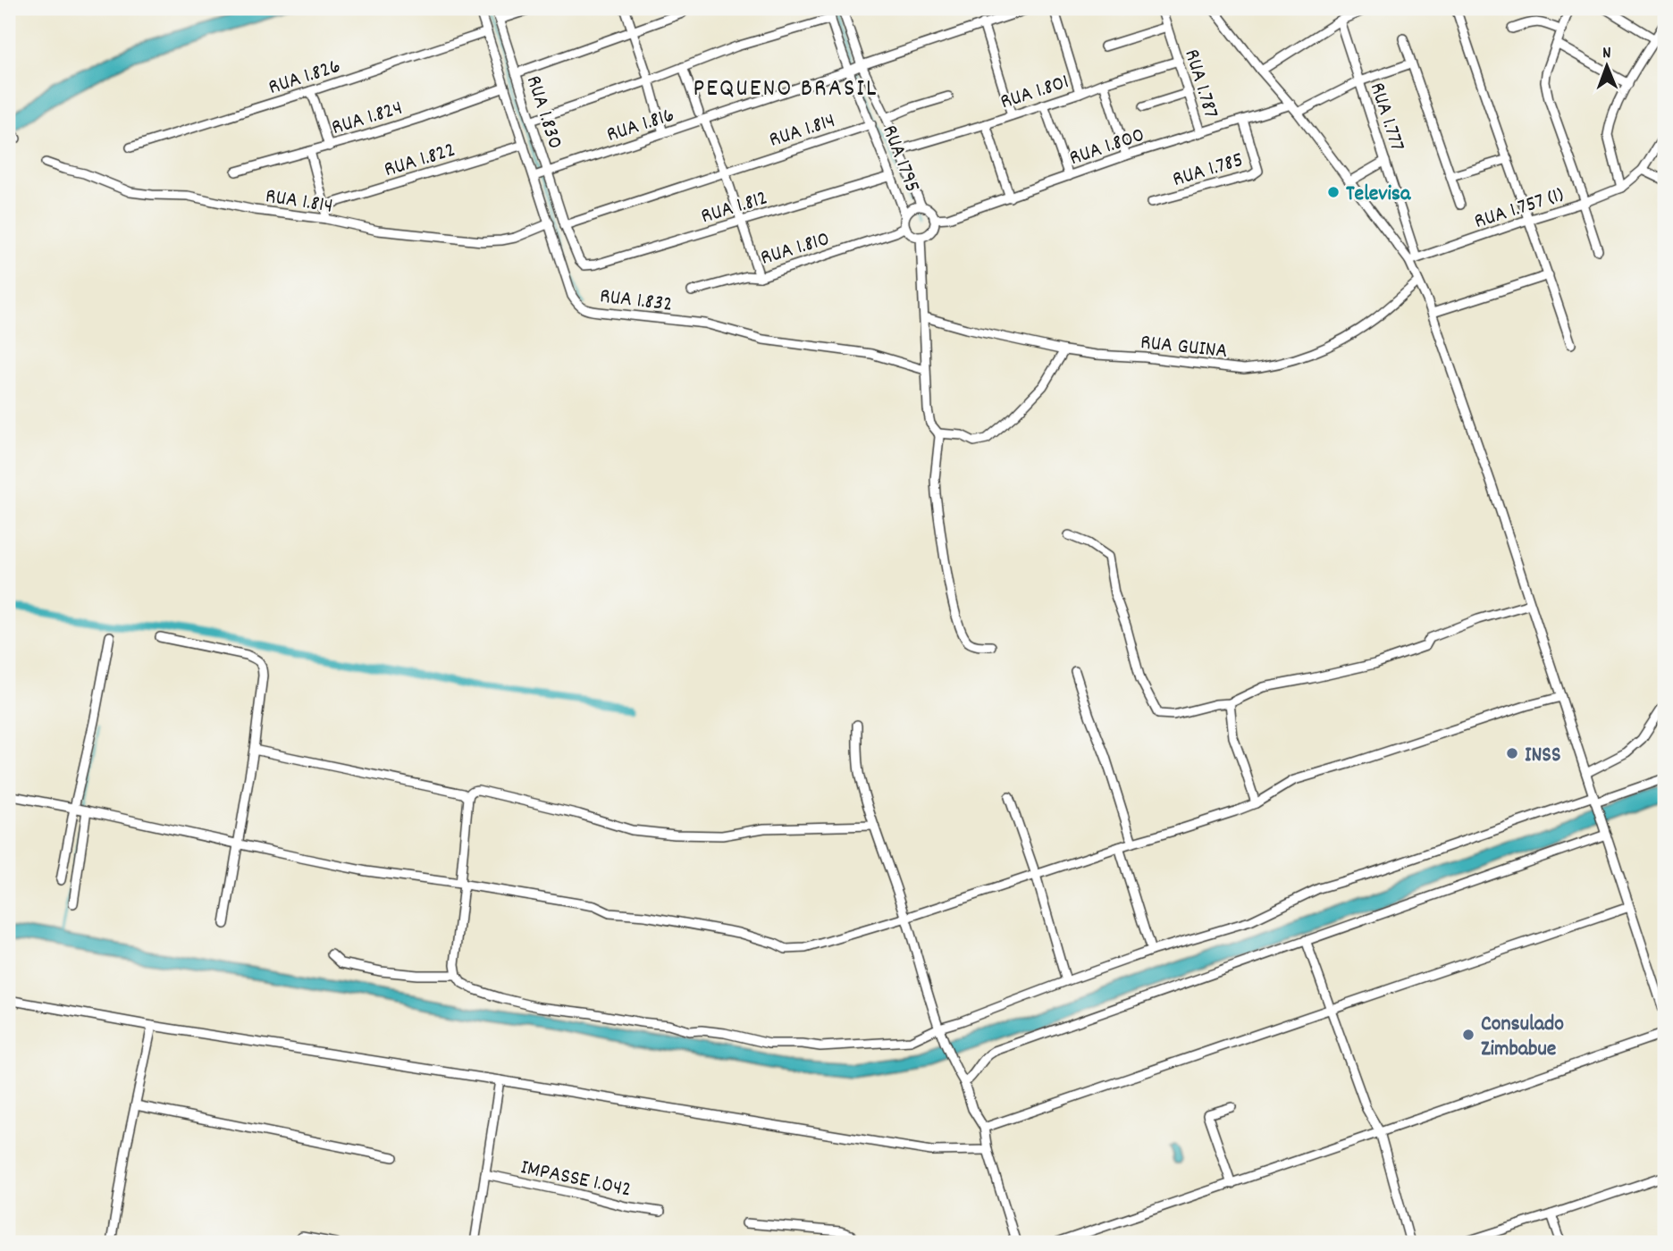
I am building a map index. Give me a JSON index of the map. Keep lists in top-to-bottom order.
{
  "streets": {
    "street": [
      "RUA 1.826",
      "RUA 1.787",
      "RUA 1.801",
      "RUA 1.830",
      "RUA 1.824",
      "RUA 1.777",
      "RUA 1.816",
      "RUA 1.814",
      "RUA 1.800",
      "RUA 1.822",
      "RUA 1795",
      "RUA 1.785",
      "RUA 1.812",
      "RUA 1.757 (1)",
      "RUA 1.810",
      "RUA 1.832",
      "RUA GUINA",
      "IMPASSE 1.042"
    ]
  },
  "crossings": [
    ["RUA 1.826", "RUA 1.832"],
    ["RUA 1.787", "RUA 1.801"],
    ["RUA 1.787", "RUA 1.800"],
    ["RUA 1.830", "RUA 1.816"],
    ["RUA 1.830", "RUA 1.814"],
    ["RUA 1.830", "RUA 1.812"],
    ["RUA 1.824", "RUA 1.832"],
    ["RUA 1.777", "RUA 1.757 (1)"],
    ["RUA 1.816", "RUA 1795"],
    ["RUA 1.816", "RUA 1.832"],
    ["RUA 1.814", "RUA 1795"],
    ["RUA 1.814", "RUA 1.832"],
    ["RUA 1.800", "RUA 1795"],
    ["RUA 1.800", "RUA 1.785"],
    ["RUA 1.800", "RUA 1.810"],
    ["RUA 1.822", "RUA 1.832"],
    ["RUA 1795", "RUA 1.812"],
    ["RUA 1795", "RUA 1.810"]
  ],
  "districts": ["PEQUENO BRASIL"],
  "places": ["Televisa", "INSS", "Consulado Zimbabue"],
  "north": "top"
}
